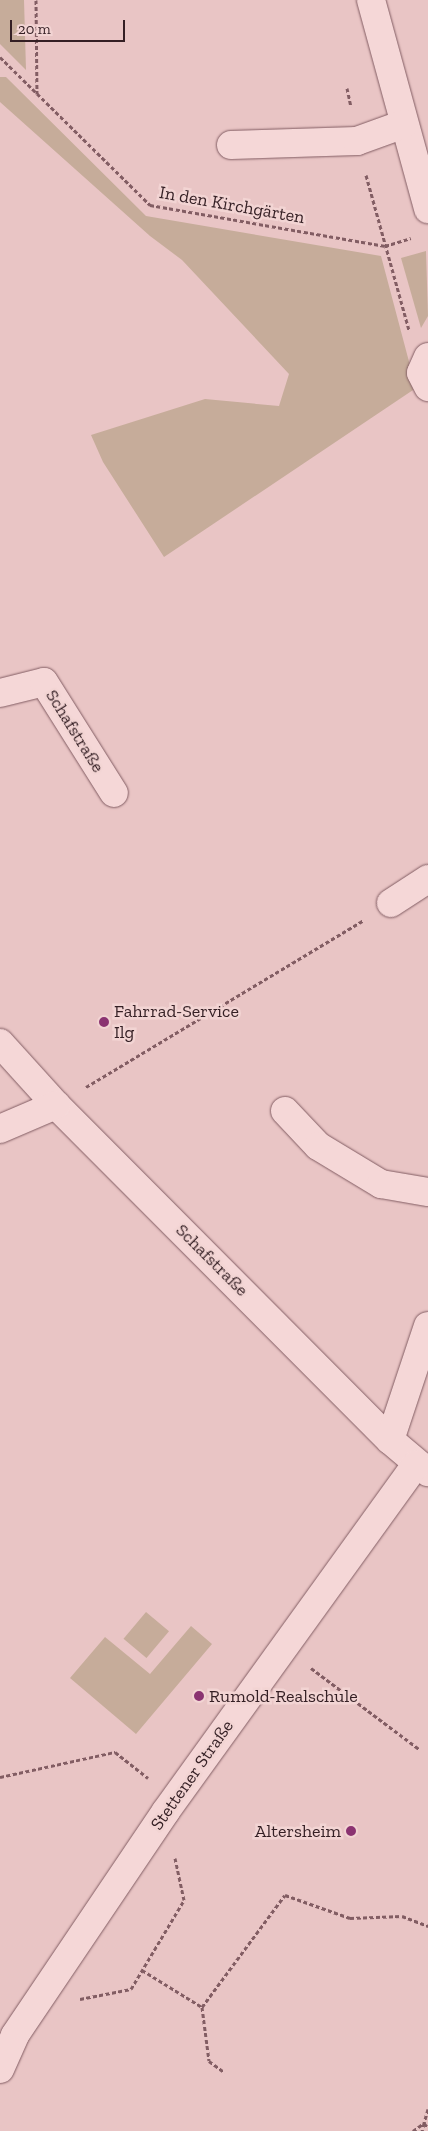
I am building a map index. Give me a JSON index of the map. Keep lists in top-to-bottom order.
{
  "streets": {
    "street": ["Schafstraße", "Stettener Straße"],
    "path": ["In den Kirchgärten"]
  },
  "crossings": [
    ["Schafstraße", "Stettener Straße"]
  ],
  "places": ["Fahrrad-Service Ilg", "Rumold-Realschule", "Altersheim"],
  "scale_bar": "20 m"
}
